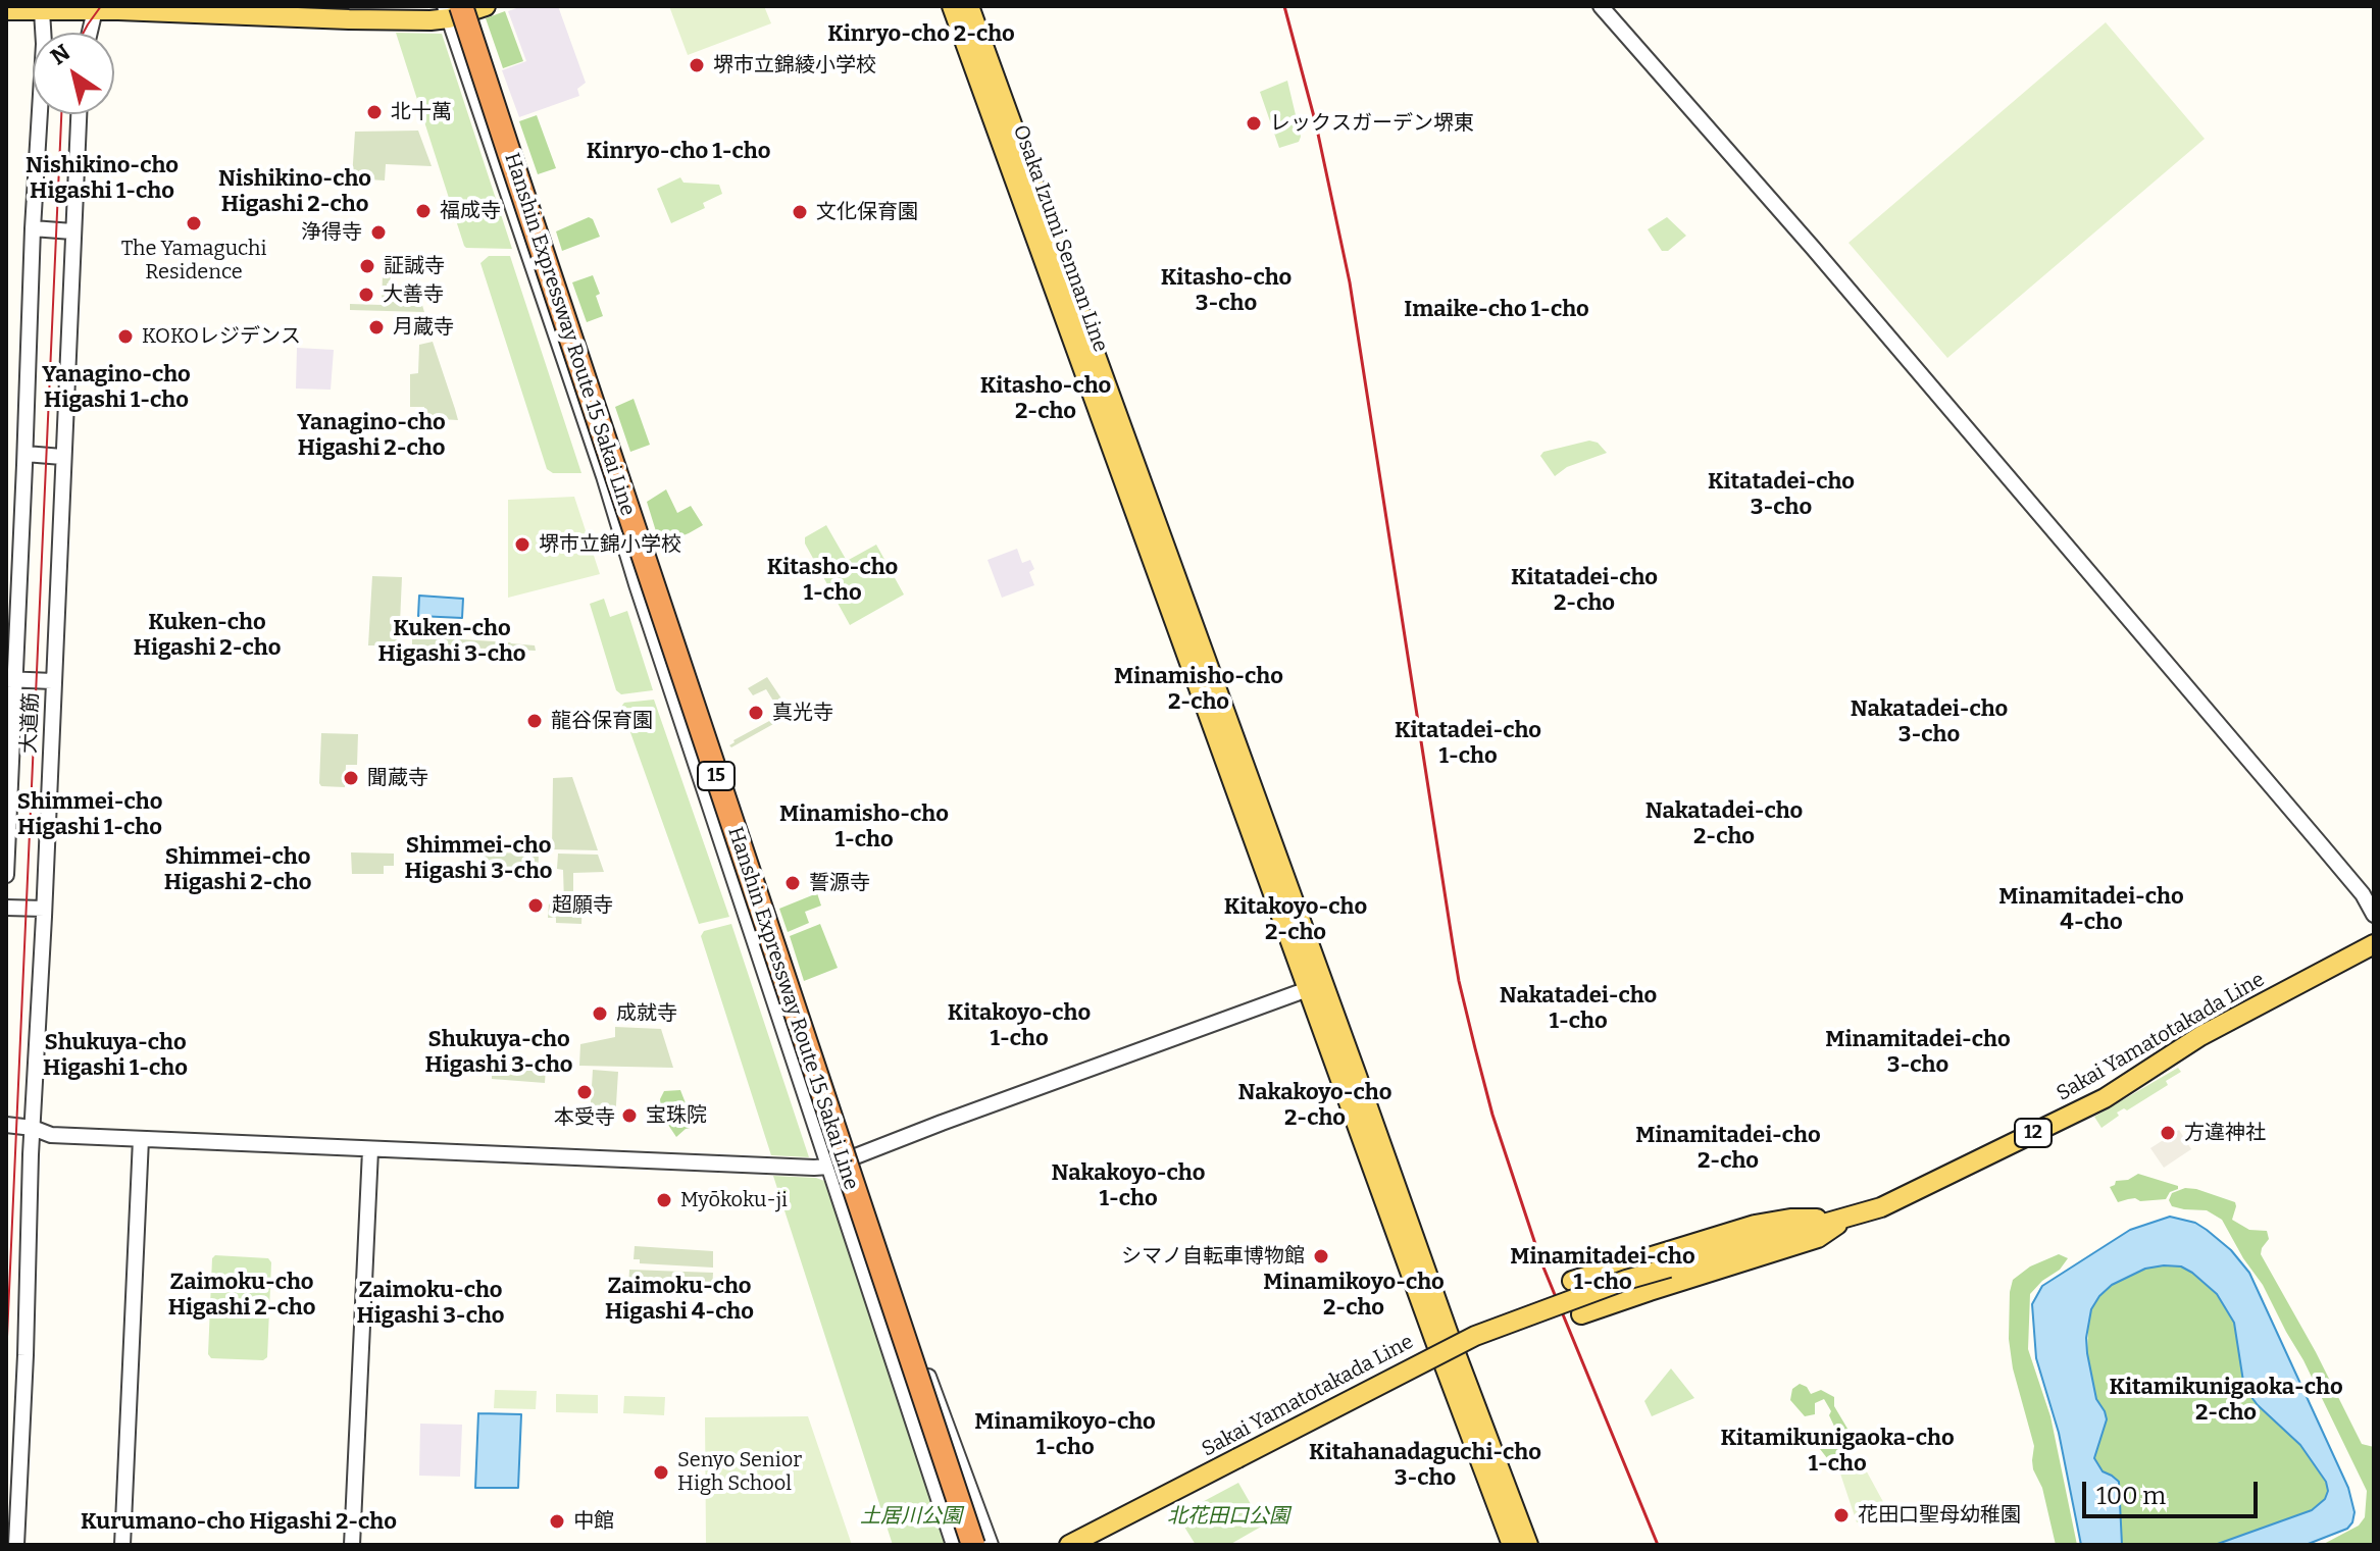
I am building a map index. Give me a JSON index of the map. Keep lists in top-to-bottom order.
{
  "streets": {
    "highway": ["Hanshin Expressway Route 15 Sakai Line", "15"],
    "main road": ["Osaka Izumi Sennan Line", "Sakai Yamatotakada Line", "12"],
    "street": ["大道筋"]
  },
  "districts": [
    "Kinryo-cho 2-cho",
    "Kinryo-cho 1-cho",
    "Nishikino-cho Higashi 1-cho",
    "Nishikino-cho Higashi 2-cho",
    "Kitasho-cho 3-cho",
    "Imaike-cho 1-cho",
    "Yanagino-cho Higashi 1-cho",
    "Kitasho-cho 2-cho",
    "Yanagino-cho Higashi 2-cho",
    "Kitatadei-cho 3-cho",
    "Kitasho-cho 1-cho",
    "Kitatadei-cho 2-cho",
    "Kuken-cho Higashi 2-cho",
    "Kuken-cho Higashi 3-cho",
    "Minamisho-cho 2-cho",
    "Nakatadei-cho 3-cho",
    "Kitatadei-cho 1-cho",
    "Shimmei-cho Higashi 1-cho",
    "Nakatadei-cho 2-cho",
    "Minamisho-cho 1-cho",
    "Shimmei-cho Higashi 3-cho",
    "Shimmei-cho Higashi 2-cho",
    "Minamitadei-cho 4-cho",
    "Kitakoyo-cho 2-cho",
    "Nakatadei-cho 1-cho",
    "Kitakoyo-cho 1-cho",
    "Shukuya-cho Higashi 3-cho",
    "Minamitadei-cho 3-cho",
    "Shukuya-cho Higashi 1-cho",
    "Nakakoyo-cho 2-cho",
    "Minamitadei-cho 2-cho",
    "Nakakoyo-cho 1-cho",
    "Minamitadei-cho 1-cho",
    "Zaimoku-cho Higashi 2-cho",
    "Minamikoyo-cho 2-cho",
    "Zaimoku-cho Higashi 4-cho",
    "Zaimoku-cho Higashi 3-cho",
    "Kitamikunigaoka-cho 2-cho",
    "Minamikoyo-cho 1-cho",
    "Kitamikunigaoka-cho 1-cho",
    "Kitahanadaguchi-cho 3-cho",
    "Kurumano-cho Higashi 2-cho"
  ],
  "parks": ["土居川公園", "北花田口公園"],
  "places": [
    "堺市立錦綾小学校",
    "北十萬",
    "レックスガーデン堺東",
    "福成寺",
    "文化保育園",
    "The Yamaguchi Residence",
    "浄得寺",
    "証誠寺",
    "大善寺",
    "月蔵寺",
    "KOKOレジデンス",
    "堺市立錦小学校",
    "真光寺",
    "龍谷保育園",
    "聞蔵寺",
    "誓源寺",
    "超願寺",
    "成就寺",
    "本受寺",
    "宝珠院",
    "方違神社",
    "Myōkoku-ji",
    "シマノ自転車博物館",
    "Senyo Senior High School",
    "花田口聖母幼稚園",
    "中館"
  ],
  "scale_bar": "100 m",
  "north": "top left"
}
